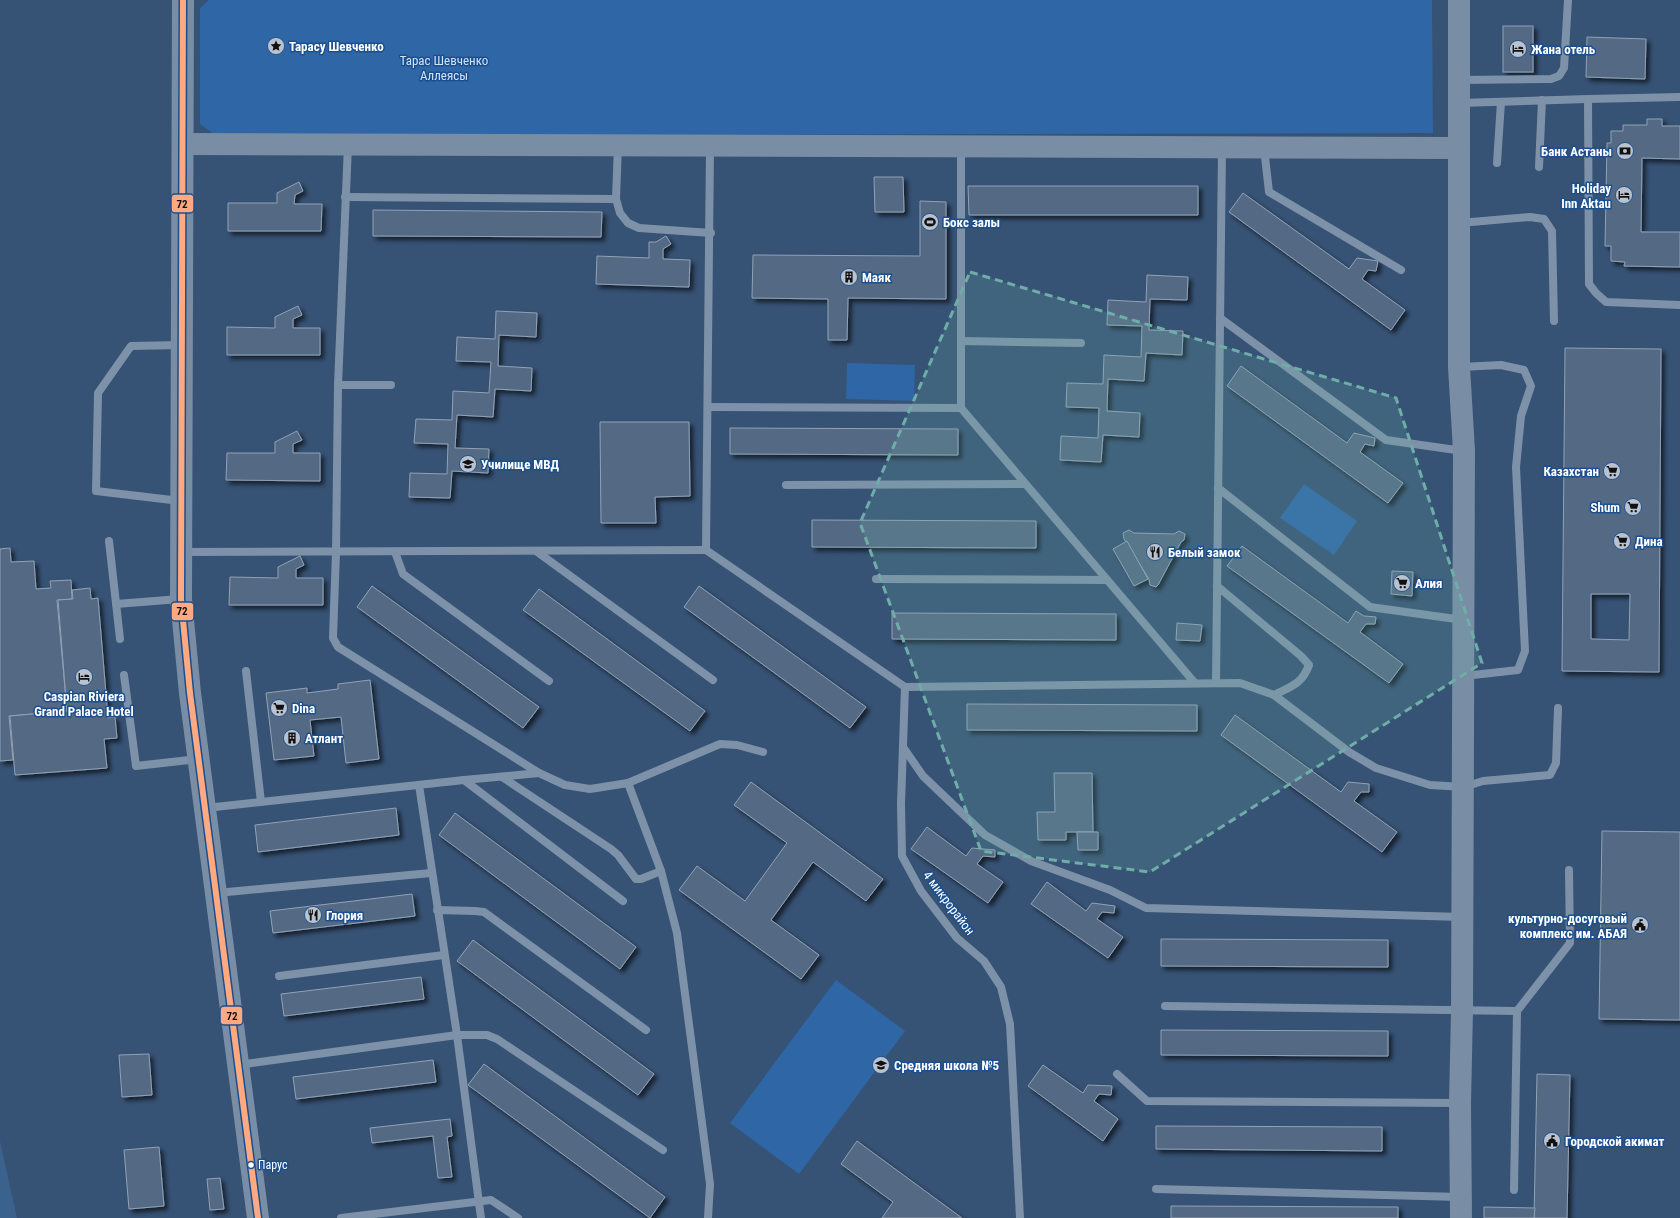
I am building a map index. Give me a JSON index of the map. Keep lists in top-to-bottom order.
{
  "streets": {
    "lane": ["4 микрорайон"]
  },
  "parks": ["Тарас Шевченко Аллеясы"],
  "places": {
    "place": ["Тарасу Шевченко"],
    "hotel": ["Жана отель", "Holiday Inn Aktau", "Caspian Riviera Grand Palace Hotel"],
    "bank": ["Банк Астаны"],
    "sports": ["Бокс залы"],
    "building": ["Маяк", "Атлант"],
    "school or university": ["Училище МВД", "Средняя школа №5"],
    "supermarket": [
      "Казахстан",
      "Shum",
      "Дина",
      "Алия",
      "Dina"
    ],
    "restaurant": ["Белый замок", "Глория"],
    "public building": ["культурно-досуговый комплекс им. АБАЯ", "Городской акимат"],
    "other": ["Парус"]
  },
  "lines": ["transit line 72"]
}
